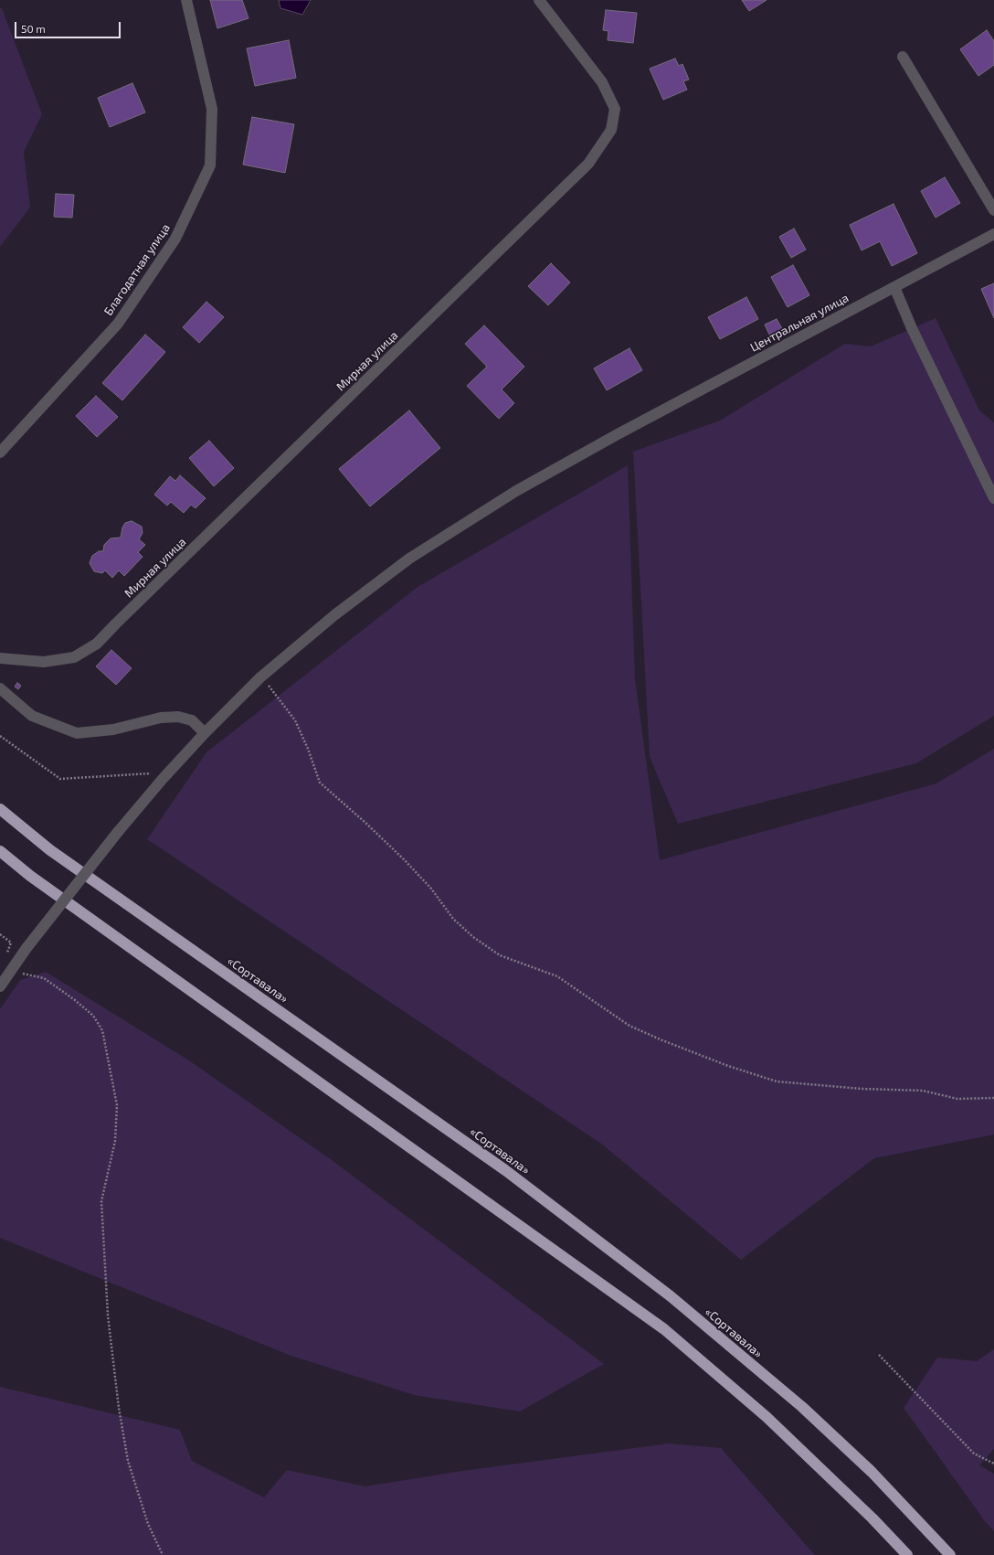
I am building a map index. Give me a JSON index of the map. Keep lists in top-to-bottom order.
{
  "streets": {
    "highway": ["«Сортавала»"],
    "street": ["Благодатная улица", "Центральная улица", "Мирная улица"]
  },
  "scale_bar": "50 m"
}
